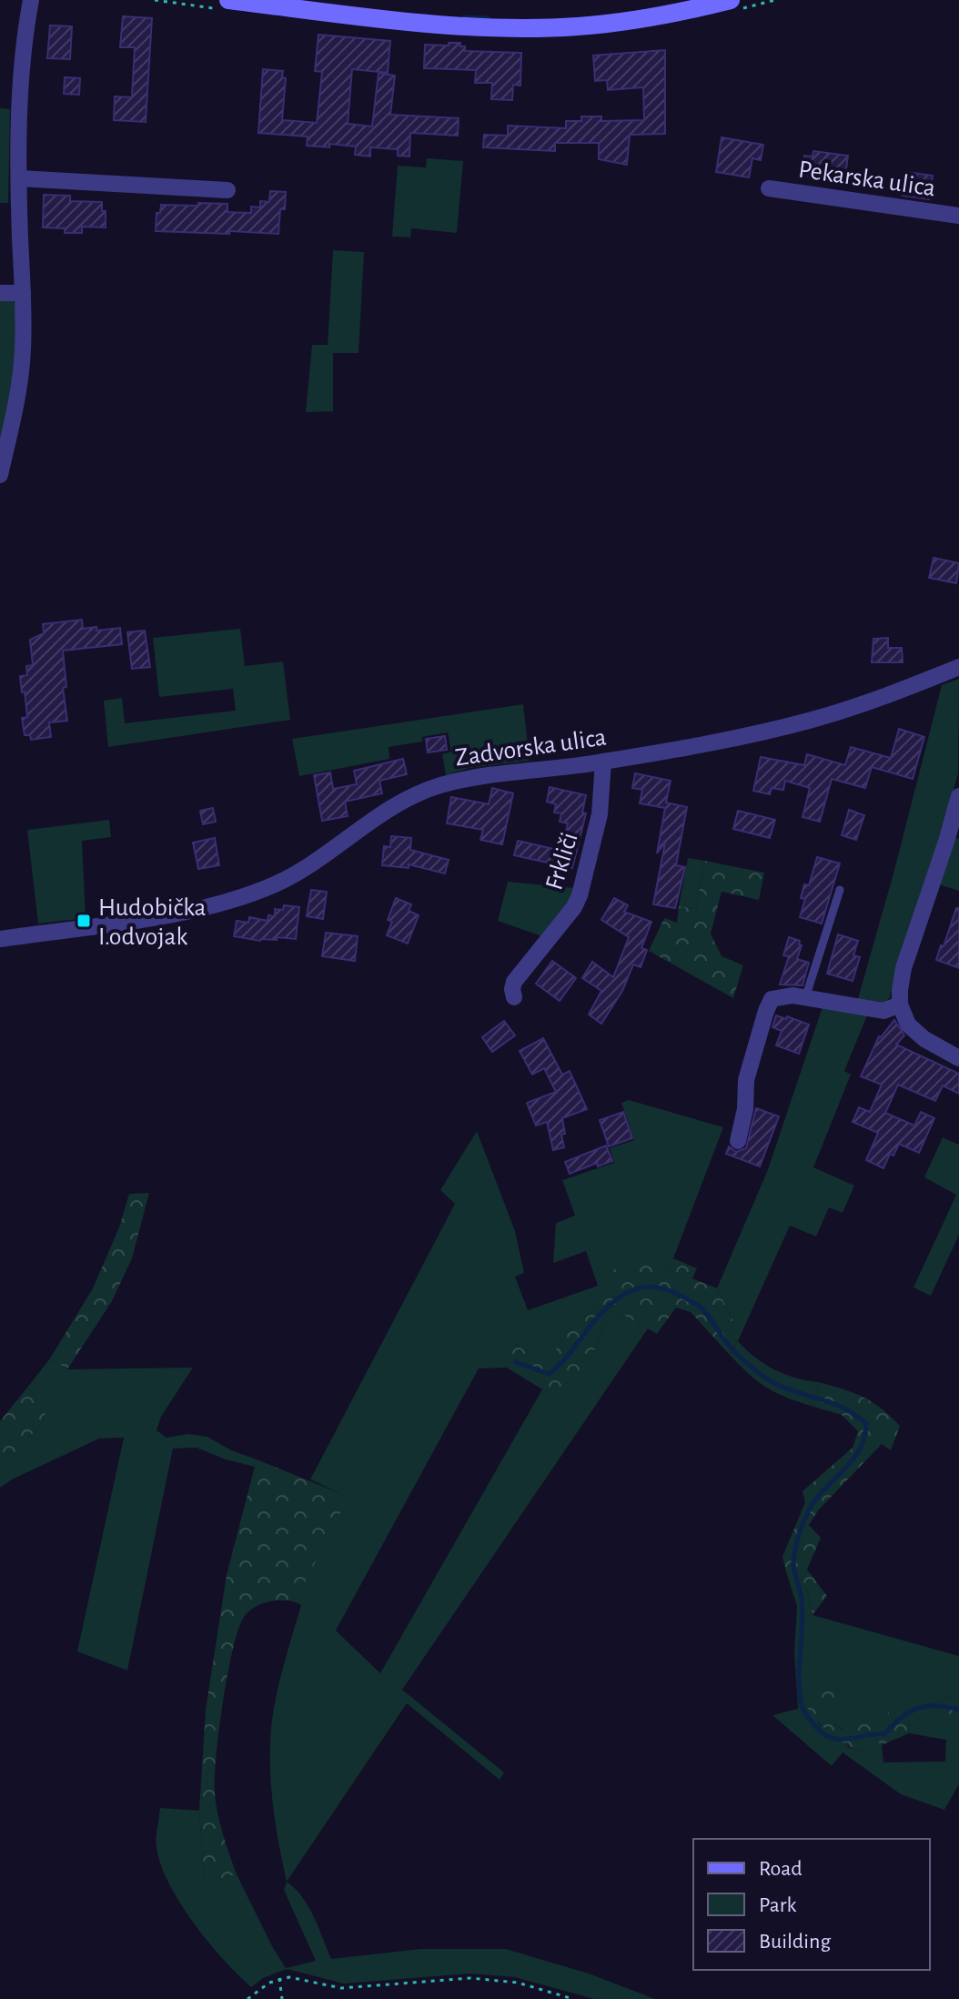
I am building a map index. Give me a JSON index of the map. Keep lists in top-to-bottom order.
{
  "streets": {
    "street": ["Pekarska ulica", "Zadvorska ulica", "Frkliči"]
  },
  "crossings": [
    ["Zadvorska ulica", "Frkliči"]
  ],
  "places": {
    "transit": ["Hudobička I.odvojak"]
  },
  "legend": ["Road", "Park", "Building"]
}
